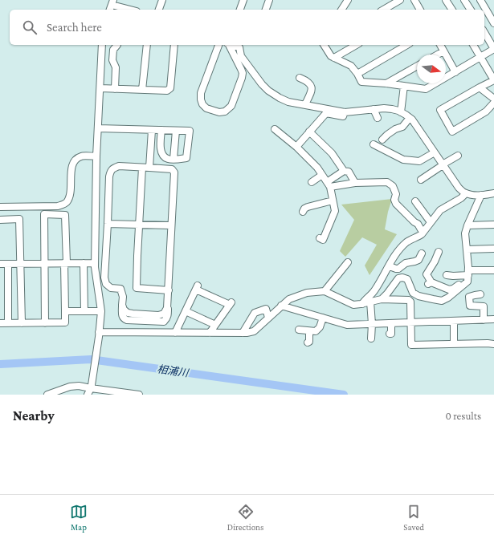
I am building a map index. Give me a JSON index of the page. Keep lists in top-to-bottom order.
{
  "water": ["相浦川"],
  "north": "right",
  "page": {
    "search": "Search here",
    "heading": ["Nearby", "0 results"],
    "nav": ["Map", "Directions", "Saved"]
  }
}
